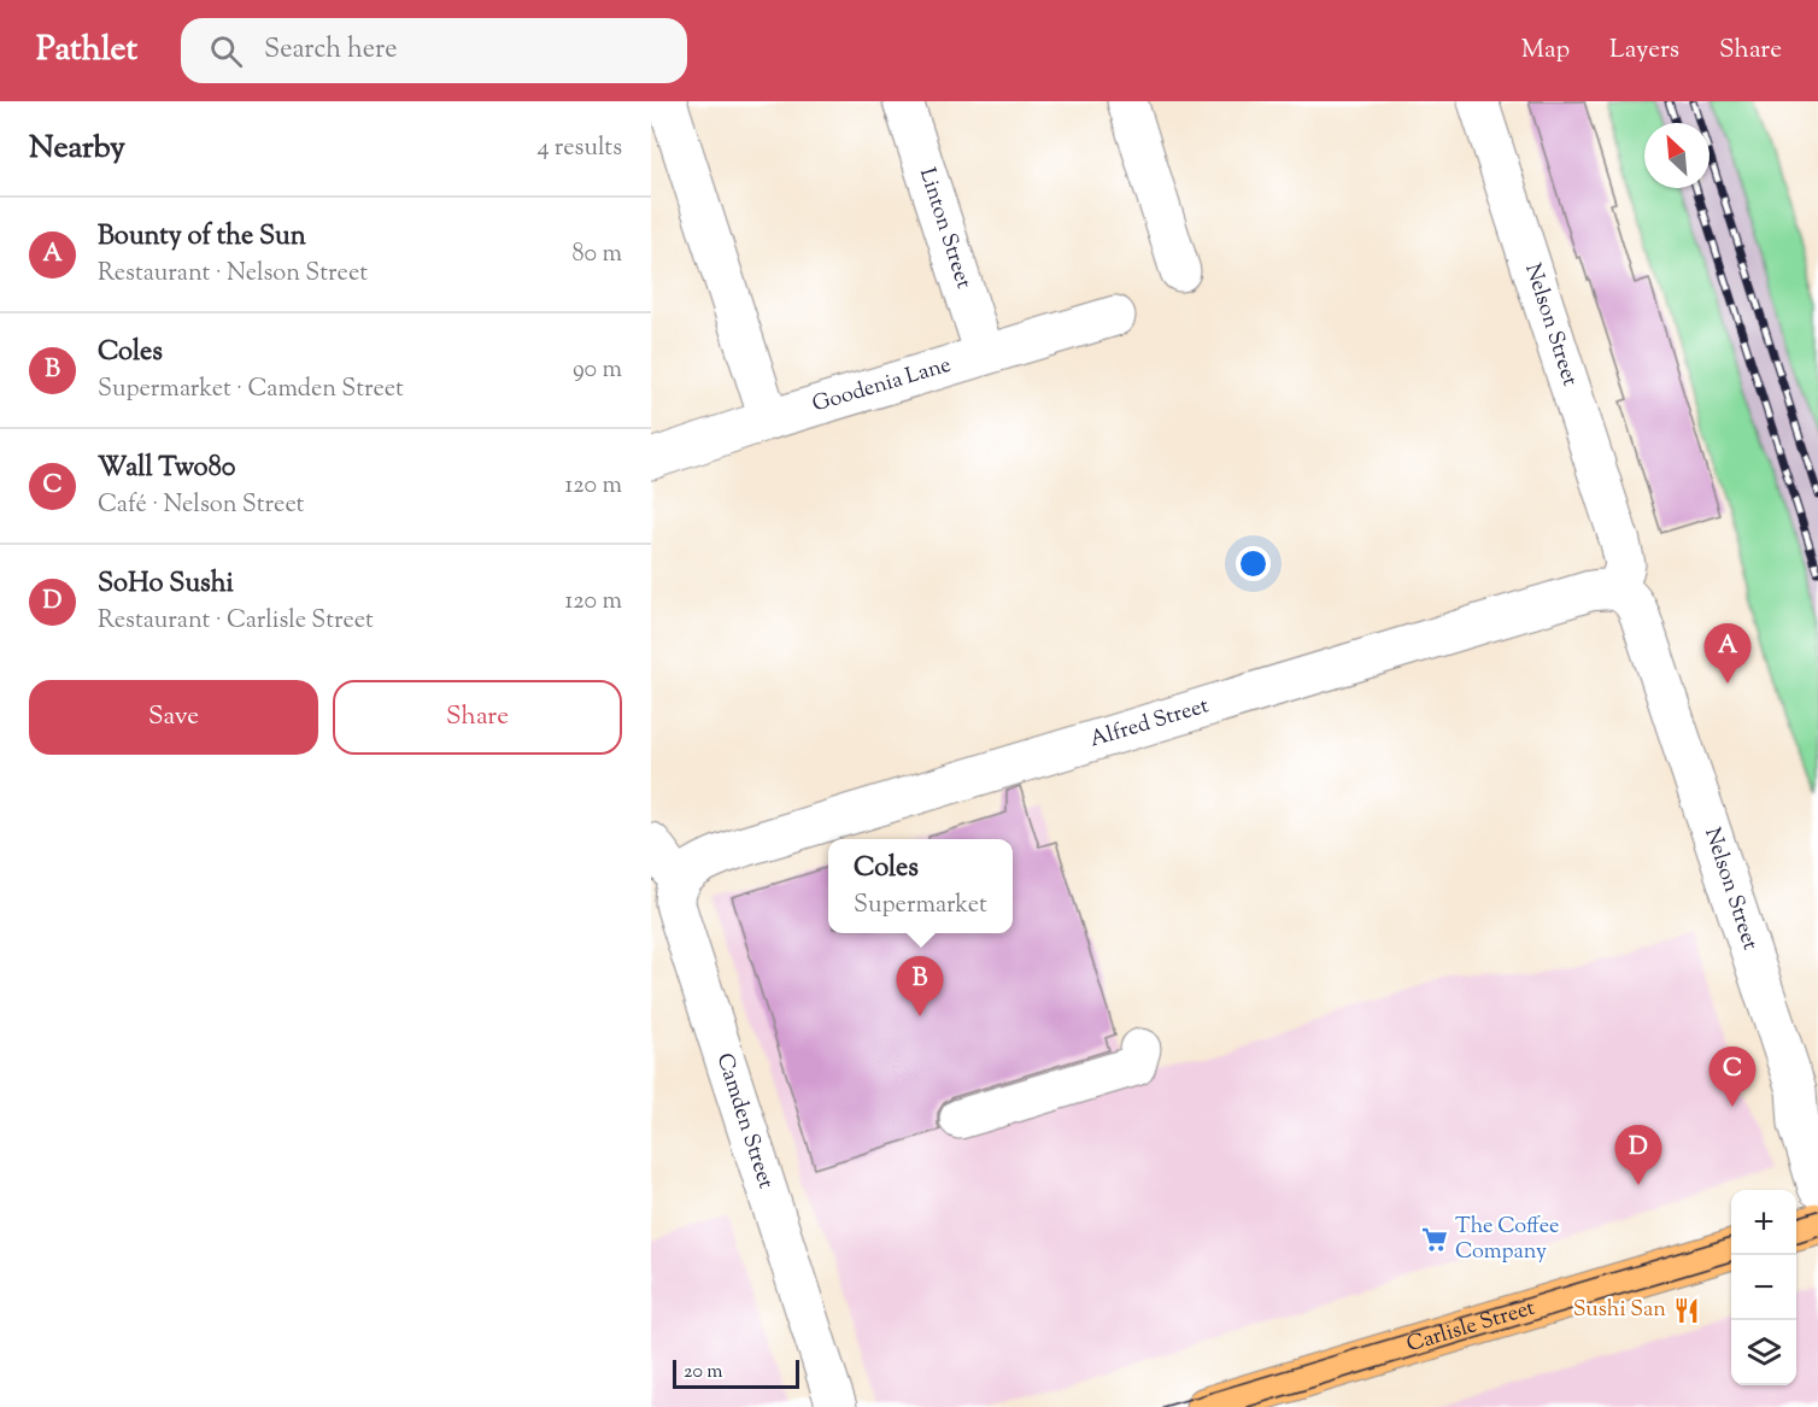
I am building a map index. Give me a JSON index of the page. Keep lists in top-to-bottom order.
{
  "streets": {
    "main road": ["Carlisle Street"],
    "street": [
      "Linton Street",
      "Nelson Street",
      "Goodenia Lane",
      "Alfred Street",
      "Camden Street"
    ]
  },
  "crossings": [
    ["Linton Street", "Goodenia Lane"],
    ["Nelson Street", "Alfred Street"],
    ["Alfred Street", "Camden Street"]
  ],
  "places": {
    "supermarket": ["The Coffee Company"],
    "restaurant": ["Sushi San"]
  },
  "scale_bar": "20 m",
  "north": "top left",
  "page": {
    "header": "Pathlet",
    "search": "Search here",
    "nav": ["Map", "Layers", "Share"],
    "heading": ["Nearby", "4 results"],
    "list": [
      {
        "mark": "A",
        "name": "Bounty of the Sun",
        "note": "Restaurant · Nelson Street",
        "value": "80 m"
      },
      {
        "mark": "B",
        "name": "Coles",
        "note": "Supermarket · Camden Street",
        "value": "90 m"
      },
      {
        "mark": "C",
        "name": "Wall Two80",
        "note": "Café · Nelson Street",
        "value": "120 m"
      },
      {
        "mark": "D",
        "name": "SoHo Sushi",
        "note": "Restaurant · Carlisle Street",
        "value": "120 m"
      }
    ],
    "pins": [
      "A",
      "B",
      "C",
      "D"
    ],
    "buttons": ["Save", "Share"],
    "popup": ["Coles", "Supermarket"],
    "map_buttons": ["+", "−"],
    "scale": "20 m"
  }
}
